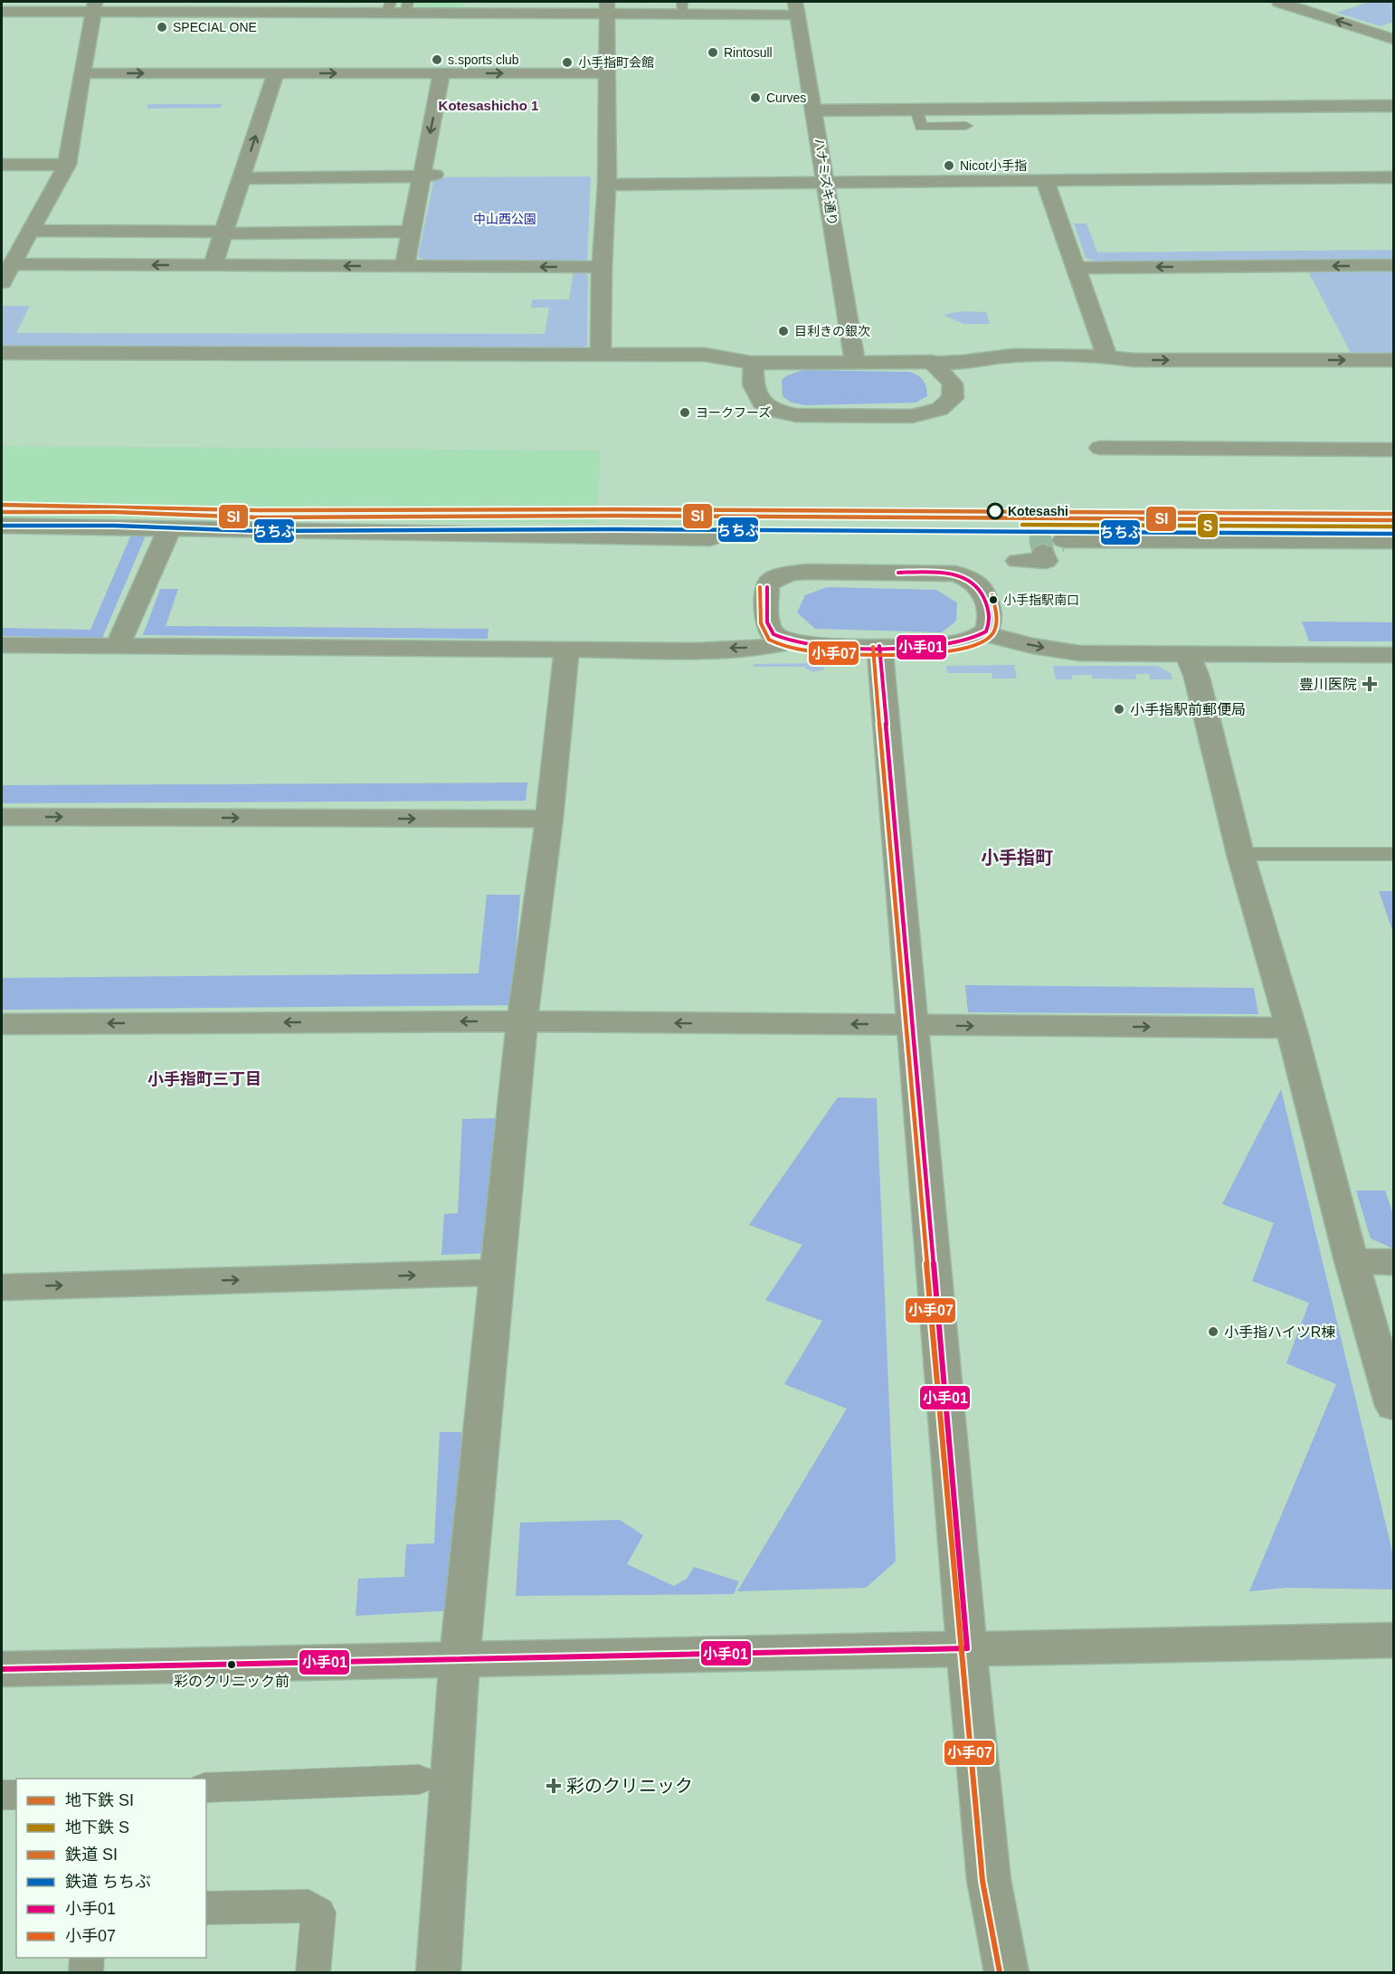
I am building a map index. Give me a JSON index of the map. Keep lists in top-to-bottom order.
{
  "streets": {
    "street": ["ハナミズキ通り"]
  },
  "districts": ["Kotesashicho 1", "小手指町", "小手指町三丁目"],
  "parks": ["中山西公園"],
  "places": {
    "other": [
      "SPECIAL ONE",
      "Rintosull",
      "s.sports club",
      "小手指町会館",
      "Curves",
      "Nicot小手指",
      "目利きの銀次",
      "ヨークフーズ",
      "Kotesashi",
      "小手指駅南口",
      "小手指駅前郵便局",
      "小手指ハイツR棟",
      "彩のクリニック前"
    ],
    "health": ["豊川医院", "彩のクリニック"]
  },
  "lines": [
    "rail line SI",
    "metro line SI",
    "metro line S",
    "rail line ちちぶ",
    "transit line 小手01",
    "transit line 小手07"
  ],
  "legend": [
    "地下鉄 SI",
    "地下鉄 S",
    "鉄道 SI",
    "鉄道 ちちぶ",
    "小手01",
    "小手07"
  ]
}
